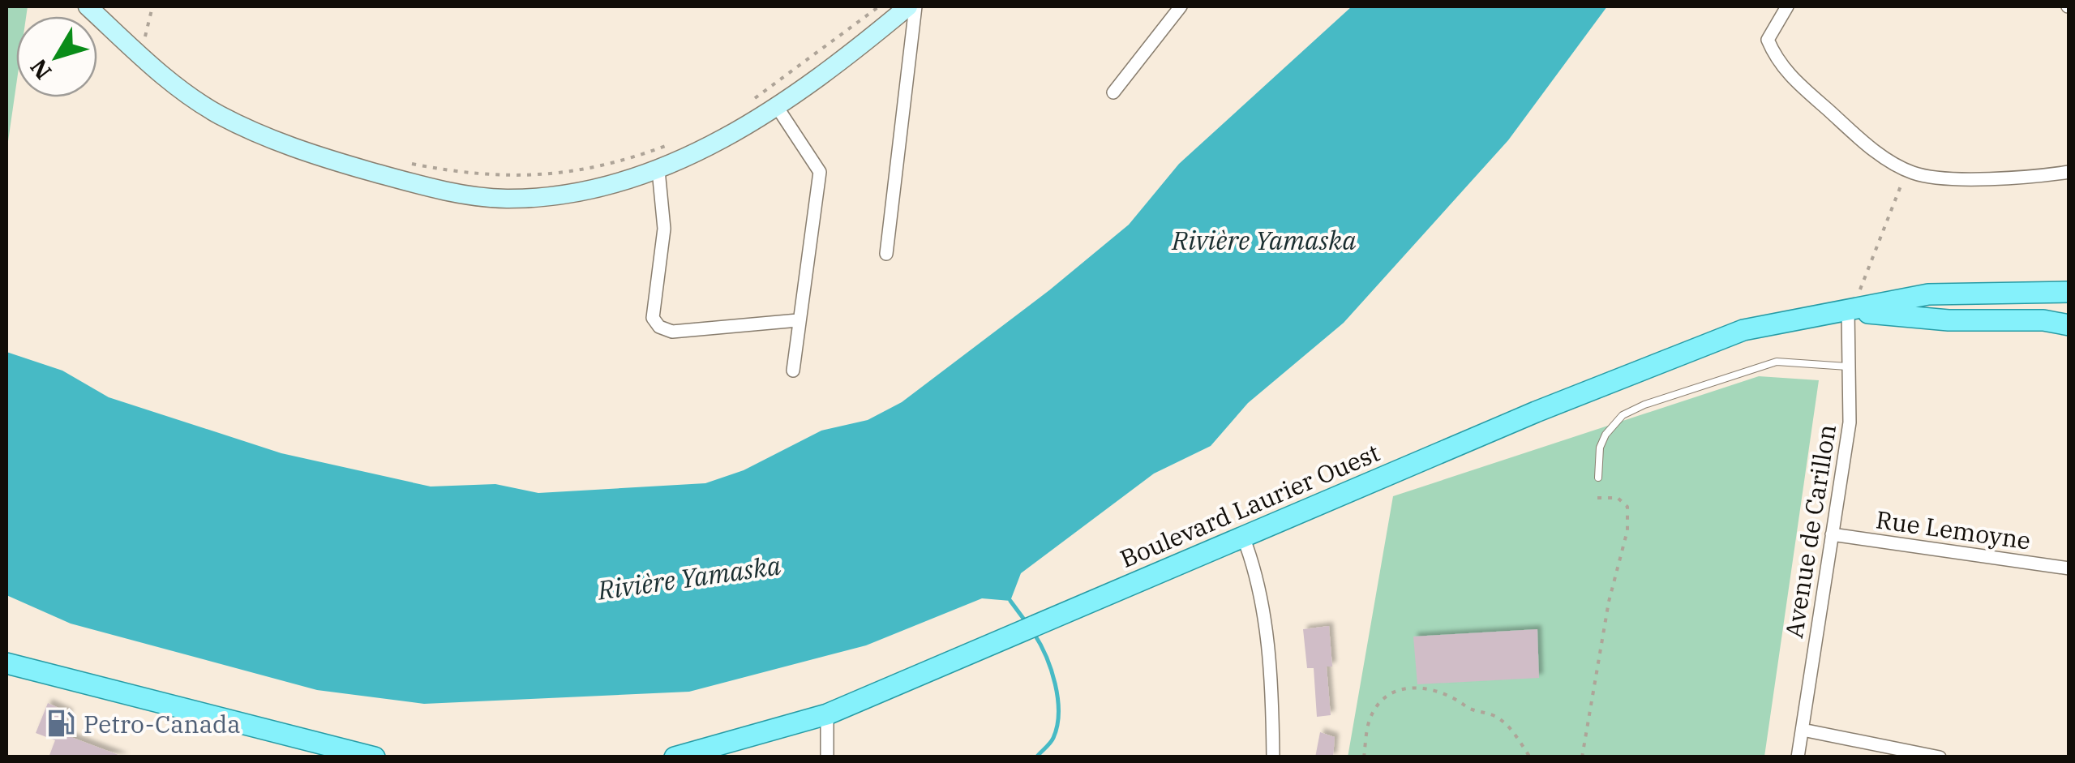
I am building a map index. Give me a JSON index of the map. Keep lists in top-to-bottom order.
{
  "streets": {
    "main road": ["Boulevard Laurier Ouest"],
    "street": ["Rue Lemoyne", "Avenue de Carillon"]
  },
  "crossings": [
    ["Boulevard Laurier Ouest", "Avenue de Carillon"],
    ["Rue Lemoyne", "Avenue de Carillon"]
  ],
  "water": ["Rivière Yamaska"],
  "places": {
    "fuel station": ["Petro-Canada"]
  },
  "north": "bottom left"
}
